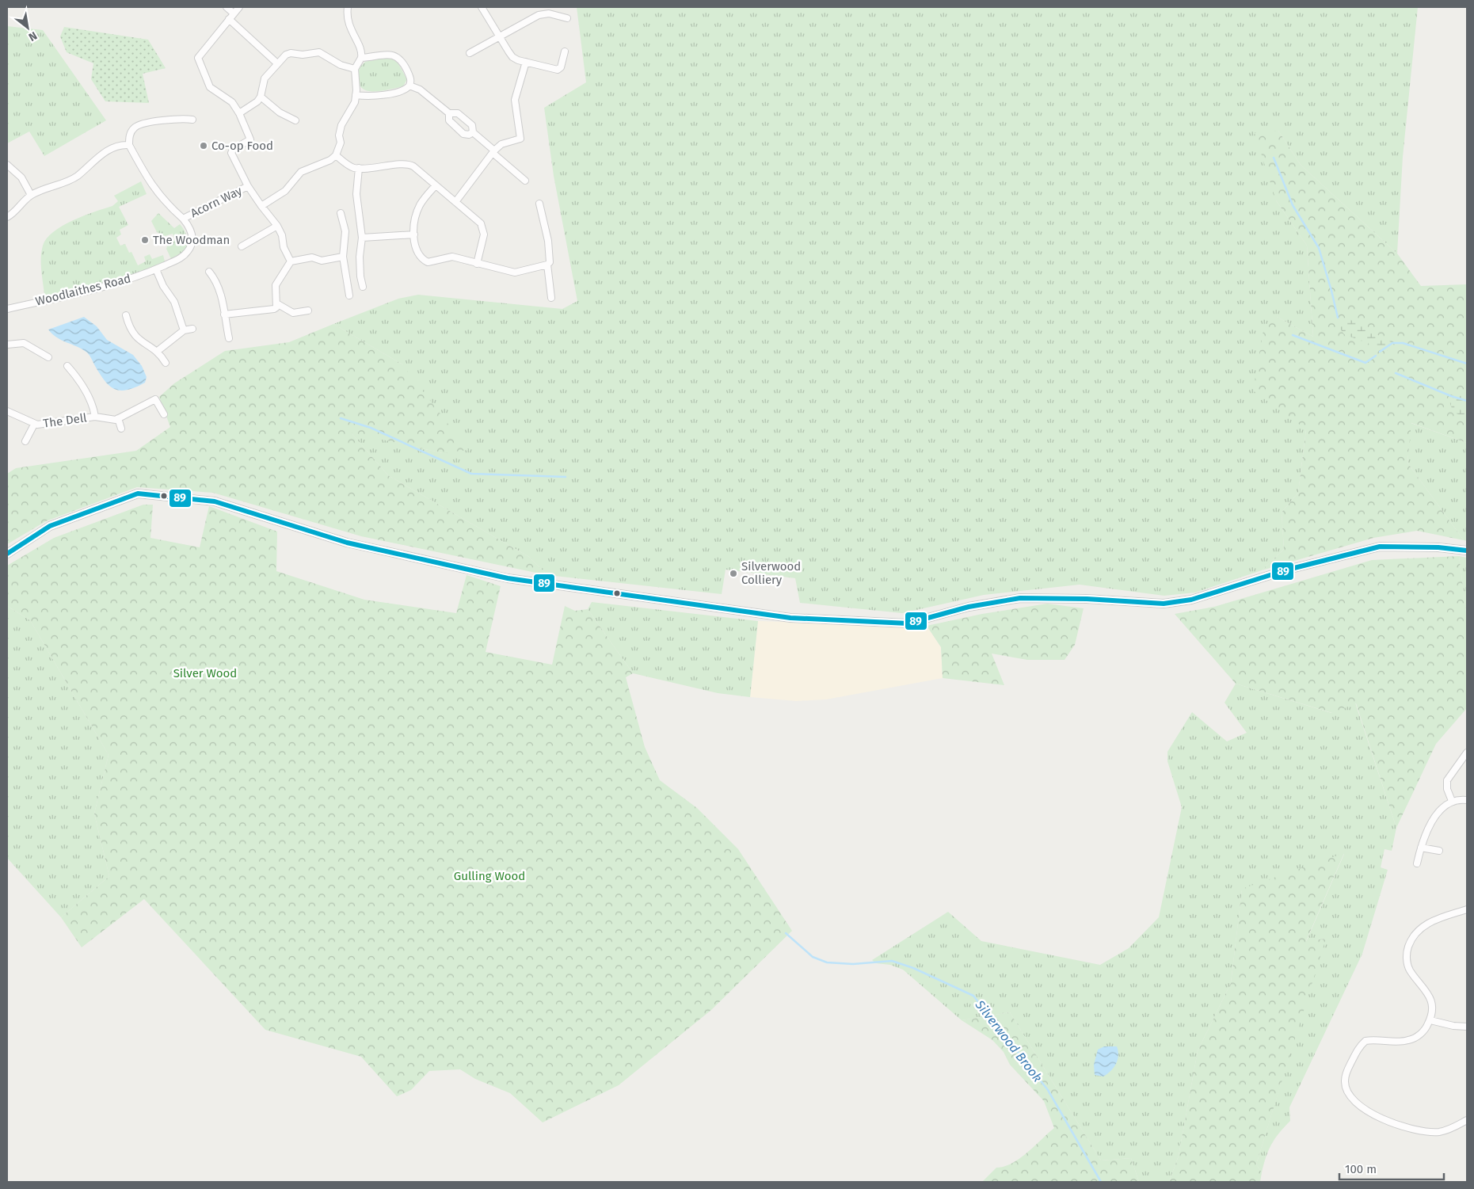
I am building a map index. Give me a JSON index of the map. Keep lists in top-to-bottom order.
{
  "streets": {
    "street": ["Acorn Way", "Woodlaithes Road", "The Dell"]
  },
  "crossings": [
    ["Acorn Way", "Woodlaithes Road"]
  ],
  "water": ["Silverwood Brook"],
  "parks": ["Silver Wood", "Gulling Wood"],
  "places": ["Co-op Food", "The Woodman", "Silverwood Colliery"],
  "lines": ["transit line 89"],
  "scale_bar": "100 m",
  "north": "bottom right"
}
